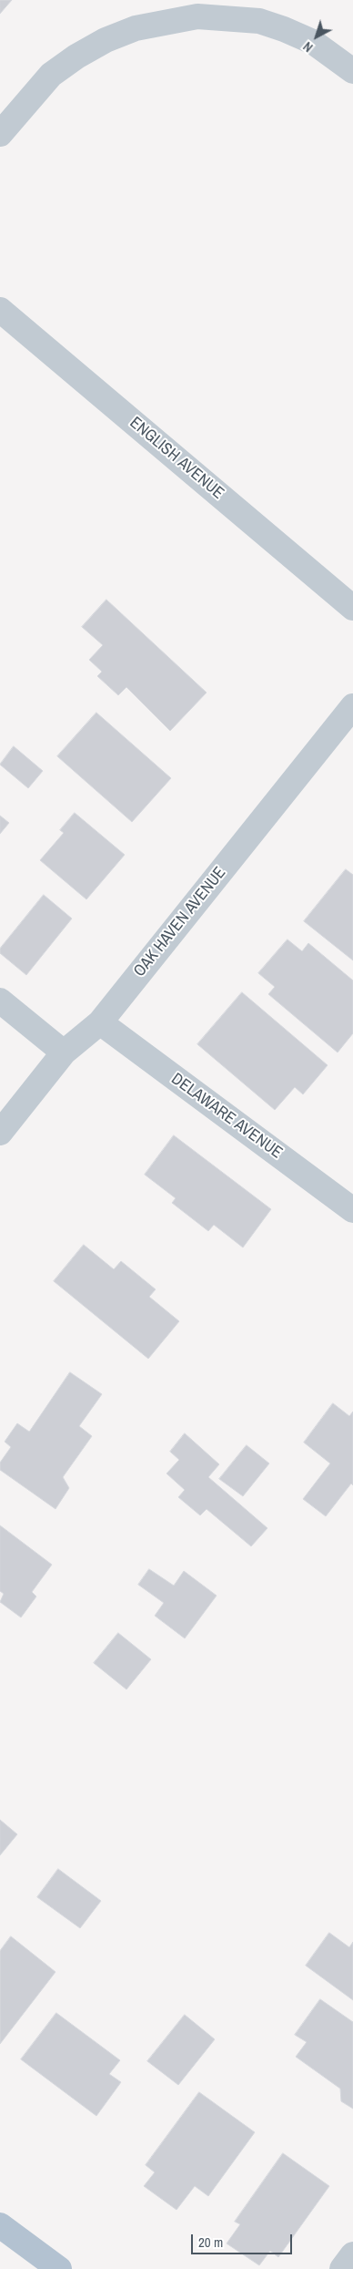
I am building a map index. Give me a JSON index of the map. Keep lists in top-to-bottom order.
{
  "streets": {
    "street": ["ENGLISH AVENUE", "OAK HAVEN AVENUE", "DELAWARE AVENUE"]
  },
  "crossings": [
    ["OAK HAVEN AVENUE", "DELAWARE AVENUE"]
  ],
  "scale_bar": "20 m",
  "north": "bottom left"
}
